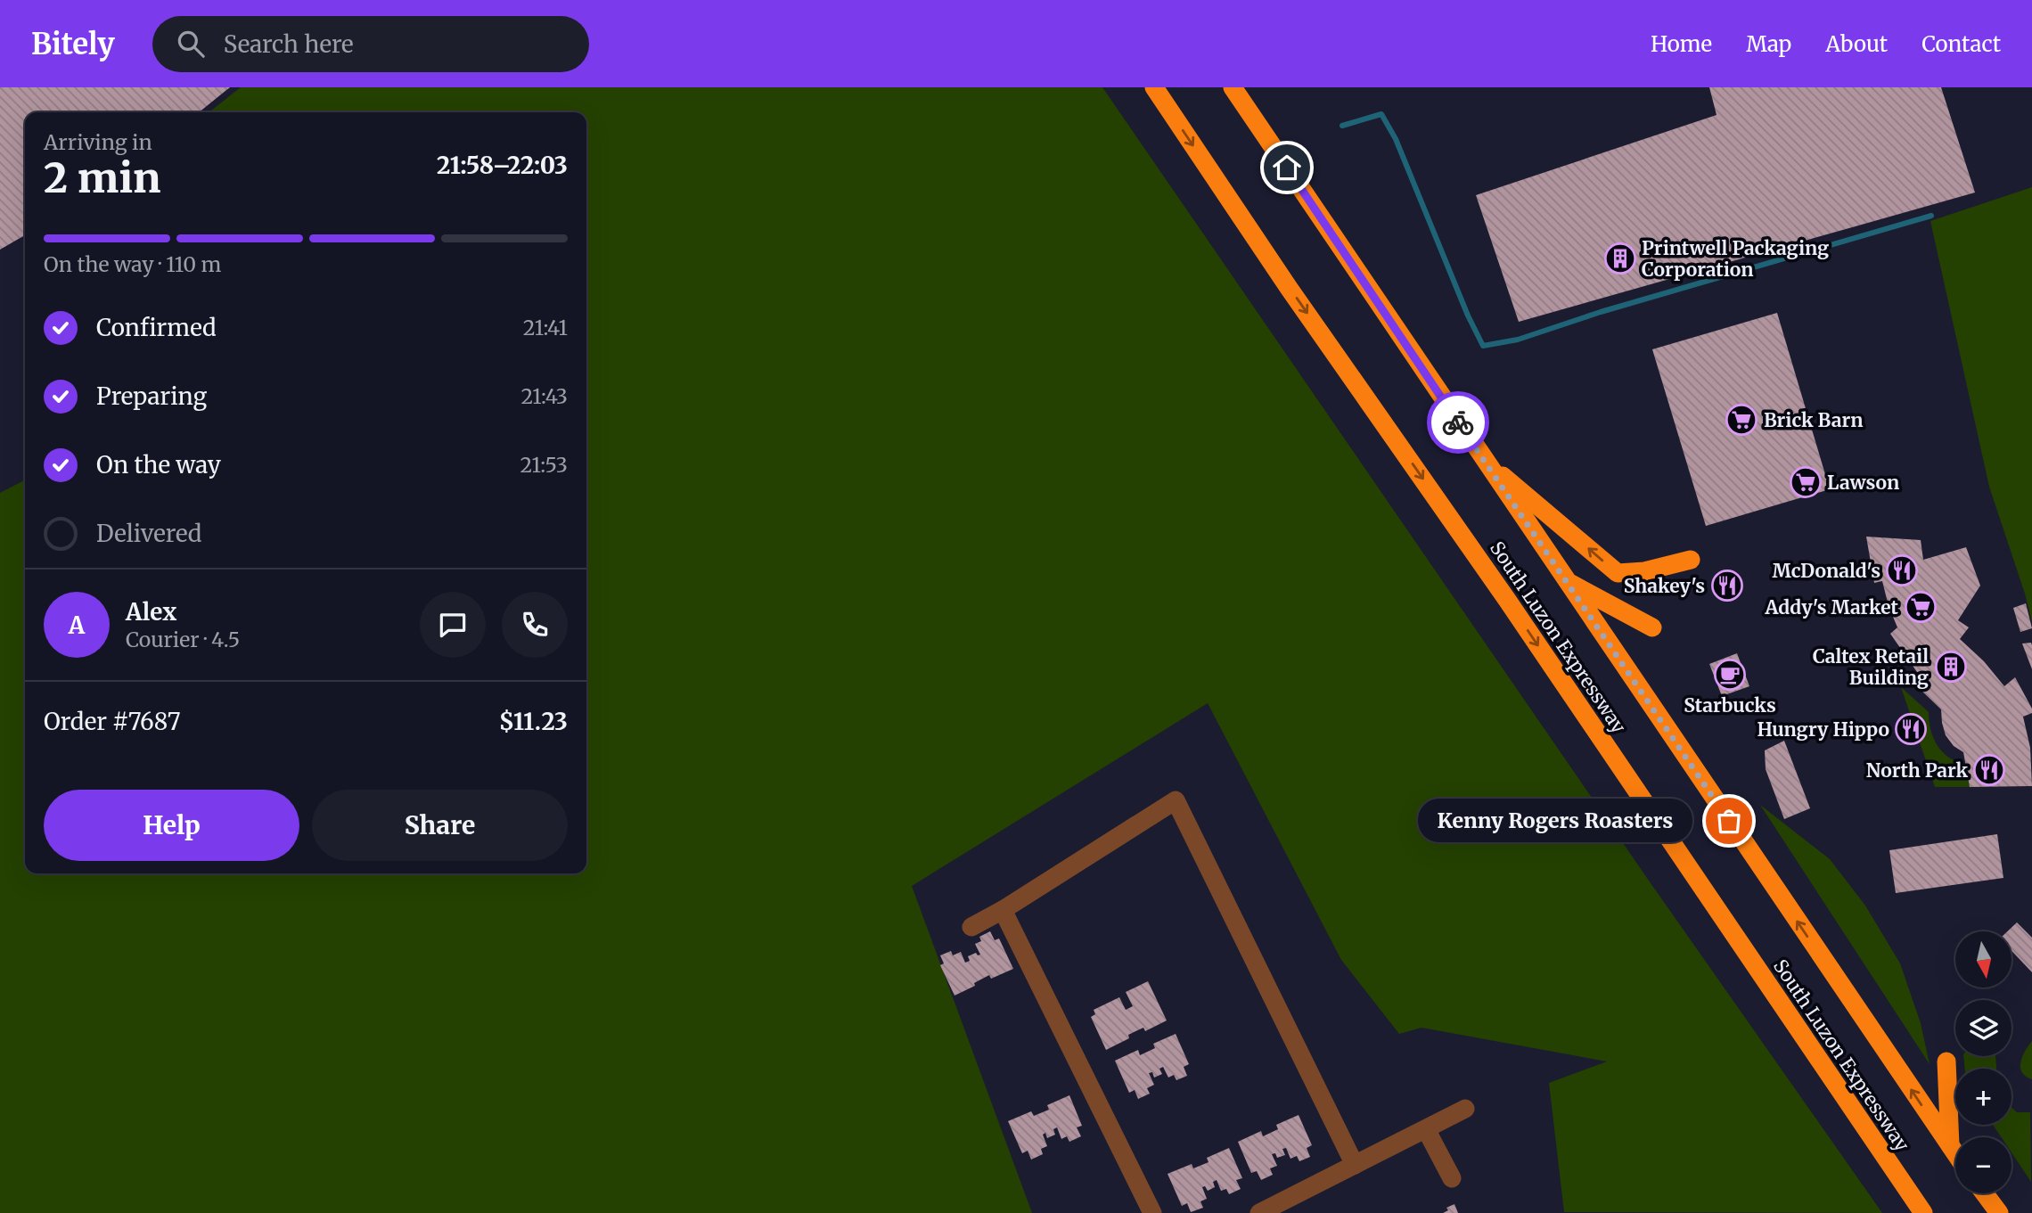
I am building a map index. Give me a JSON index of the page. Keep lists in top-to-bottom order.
{
  "streets": {
    "highway": ["South Luzon Expressway"]
  },
  "places": {
    "building": ["Printwell Packaging Corporation", "Caltex Retail Building"],
    "supermarket": ["Brick Barn", "Lawson", "Addy's Market"],
    "restaurant": [
      "McDonald's",
      "Shakey's",
      "Hungry Hippo",
      "North Park"
    ],
    "cafe": ["Starbucks"],
    "other": ["Kenny Rogers Roasters"]
  },
  "north": "bottom",
  "page": {
    "header": "Bitely",
    "search": "Search here",
    "nav": [
      "Home",
      "Map",
      "About",
      "Contact"
    ],
    "heading": ["2 min", "Arriving in", "21:58–22:03"],
    "panel": [
      "Alex",
      "Courier · 4.5",
      "Order #7687",
      "$11.23"
    ],
    "bar": "On the way · 110 m",
    "list": [
      ["Confirmed", "21:41"],
      ["Preparing", "21:43"],
      ["On the way", "21:53"],
      "Delivered"
    ],
    "round": "A",
    "buttons": ["Help", "Share"],
    "bubble": "Kenny Rogers Roasters",
    "map_buttons": ["+", "−"]
  }
}
